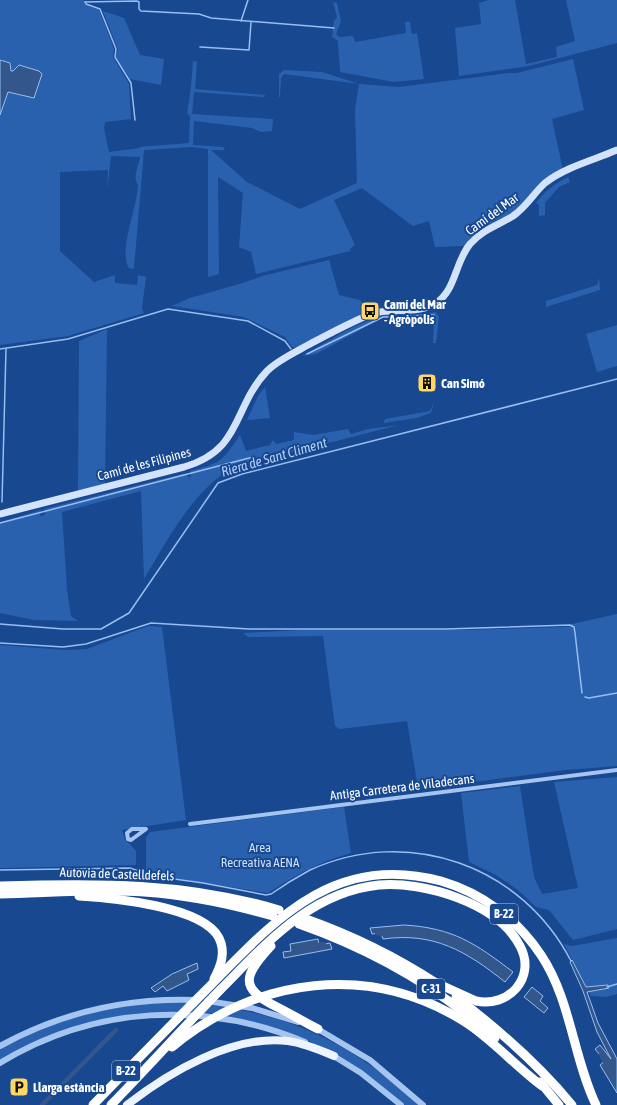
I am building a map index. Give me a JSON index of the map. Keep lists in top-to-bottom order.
{
  "streets": {
    "highway": ["Autovia de Castelldefels", "B-22", "C-31"],
    "main road": ["Camí del Mar", "Camí de les Filipines"],
    "street": ["Antiga Carretera de Viladecans"]
  },
  "crossings": [
    ["Camí del Mar", "Camí de les Filipines"]
  ],
  "water": ["Riera de Sant Climent"],
  "parks": ["Area Recreativa AENA"],
  "places": {
    "bus stop": ["Camí del Mar - Agròpolis"],
    "building": ["Can Simó"],
    "parking": ["Llarga estància"]
  }
}
